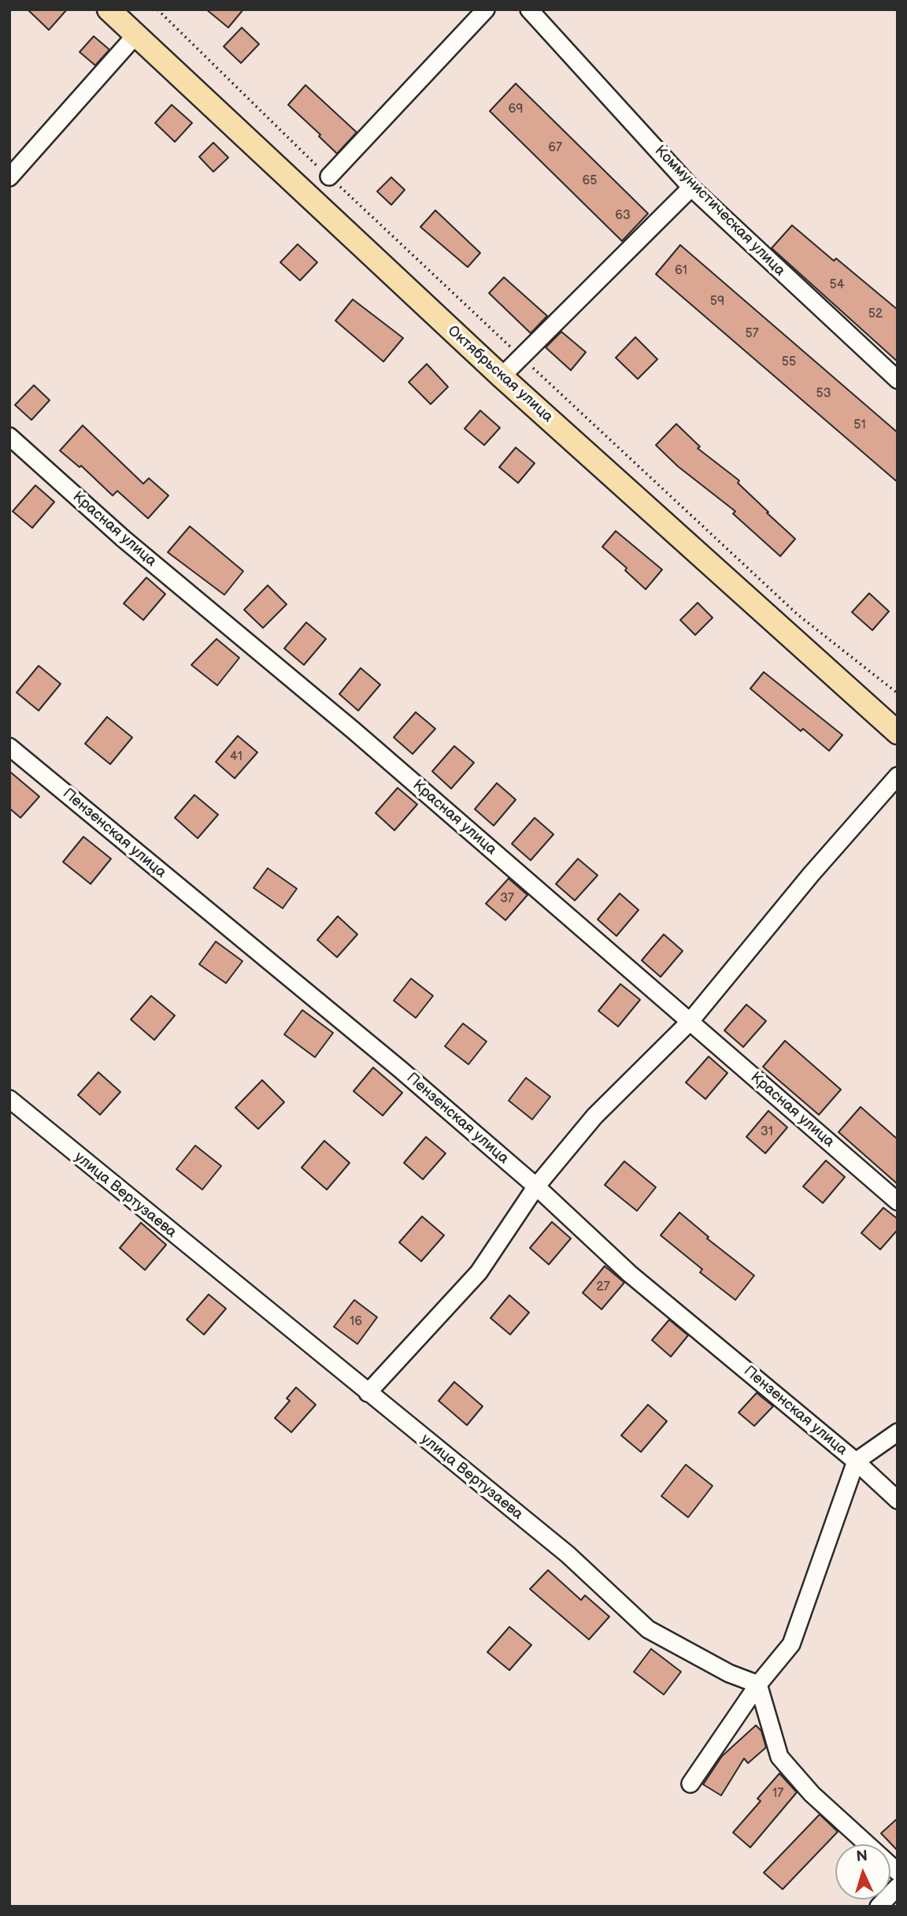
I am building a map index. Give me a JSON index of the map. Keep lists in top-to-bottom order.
{
  "streets": {
    "main road": ["Октябрьская улица"],
    "street": [
      "Коммунистическая улица",
      "Красная улица",
      "Пензенская улица",
      "улица Вертузаева"
    ]
  },
  "house_numbers": [
    "69",
    "67",
    "65",
    "63",
    "61",
    "54",
    "59",
    "52",
    "57",
    "55",
    "53",
    "51",
    "41",
    "37",
    "31",
    "27",
    "16",
    "17"
  ],
  "north": "top"
}
